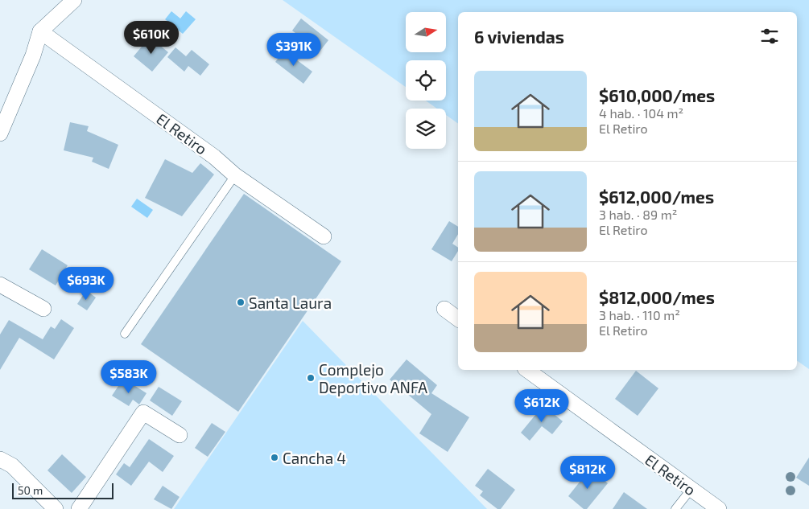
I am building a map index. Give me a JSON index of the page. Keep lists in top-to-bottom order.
{
  "streets": {
    "street": ["El Retiro"]
  },
  "places": ["Santa Laura", "Complejo Deportivo ANFA", "Cancha 4"],
  "scale_bar": "50 m",
  "north": "right",
  "page": {
    "heading": "6 viviendas",
    "price": [
      "$610K",
      "$391K",
      "$693K",
      "$583K",
      "$612K",
      "$812K"
    ],
    "list": [
      {
        "name": "$610,000/mes",
        "note": "4 hab. · 104 m² · El Retiro"
      },
      {
        "name": "$612,000/mes",
        "note": "3 hab. · 89 m² · El Retiro"
      },
      {
        "name": "$812,000/mes",
        "note": "3 hab. · 110 m² · El Retiro"
      }
    ],
    "scale": "50 m"
  }
}
